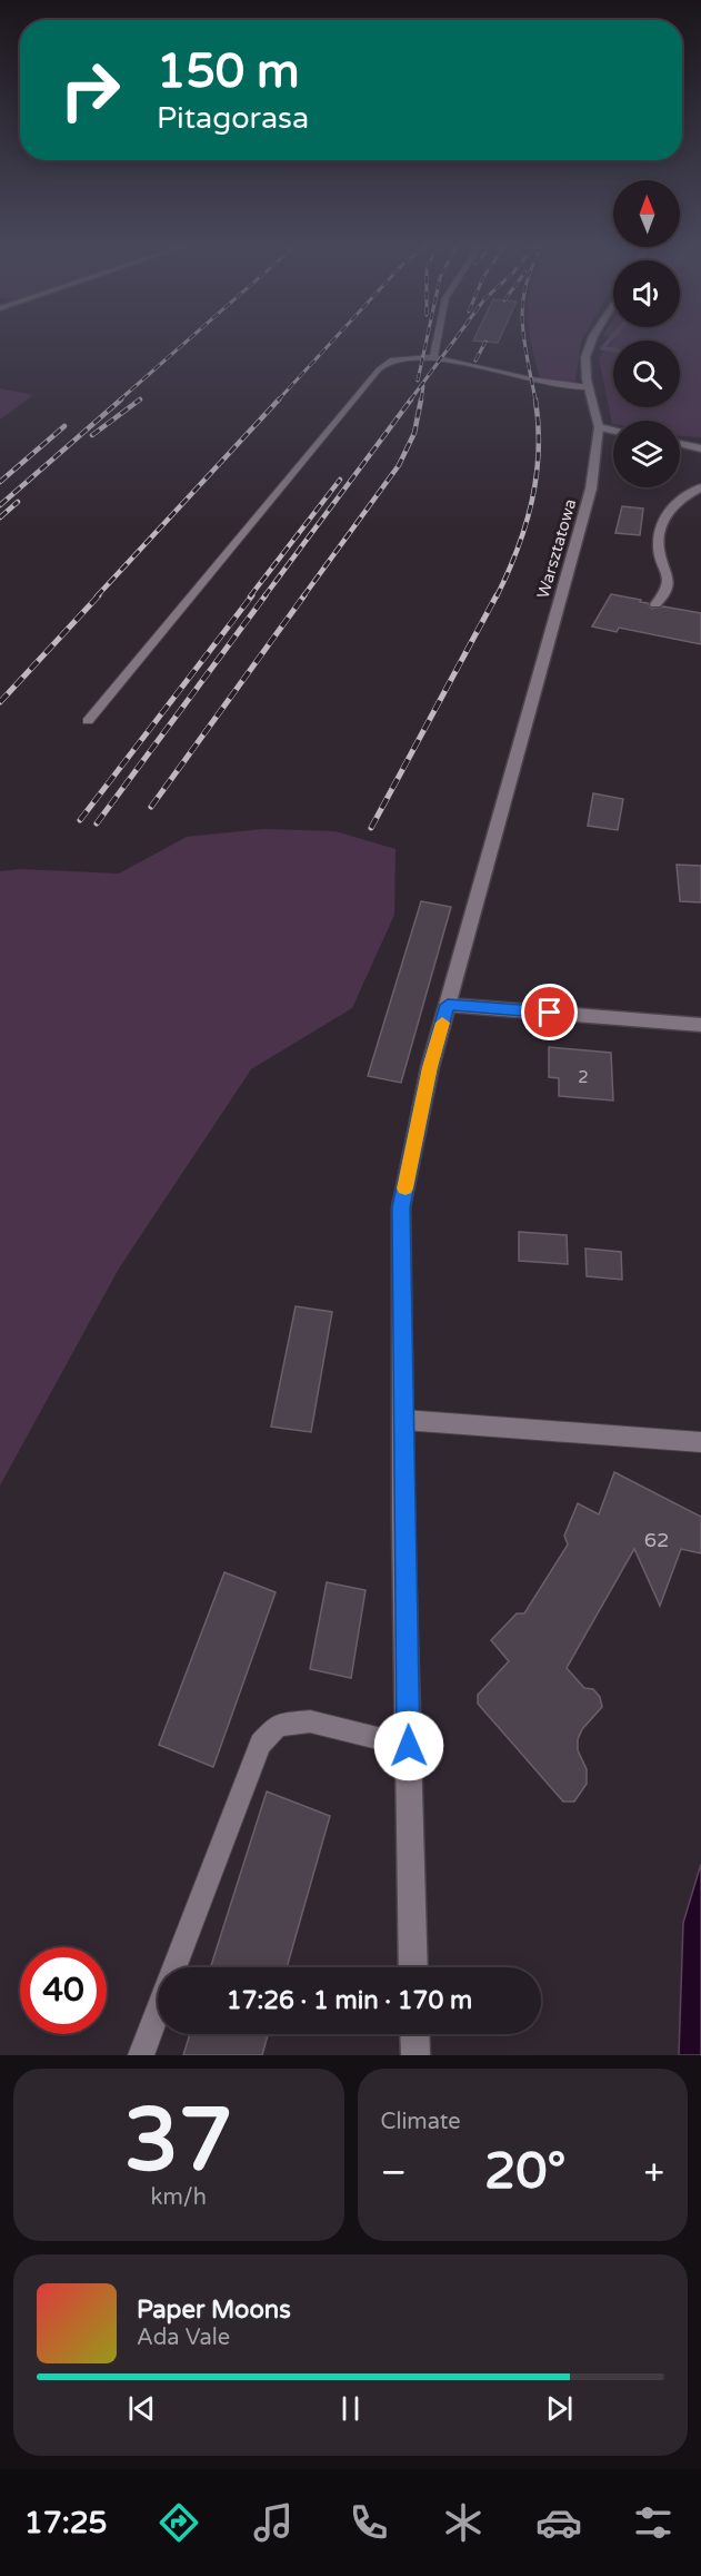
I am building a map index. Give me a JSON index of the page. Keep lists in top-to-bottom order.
{
  "streets": {
    "street": ["Warsztatowa"]
  },
  "house_numbers": ["2", "62"],
  "north": "top",
  "page": {
    "turn": ["150 m", "Pitagorasa"],
    "limit": "40",
    "trip": "17:26 · 1 min · 170 m",
    "tile": [
      ["37", "km/h"],
      "Climate"
    ],
    "heat": ["−", "20°", "+"],
    "song": ["Paper Moons", "Ada Vale"],
    "tabs": "17:25"
  }
}
